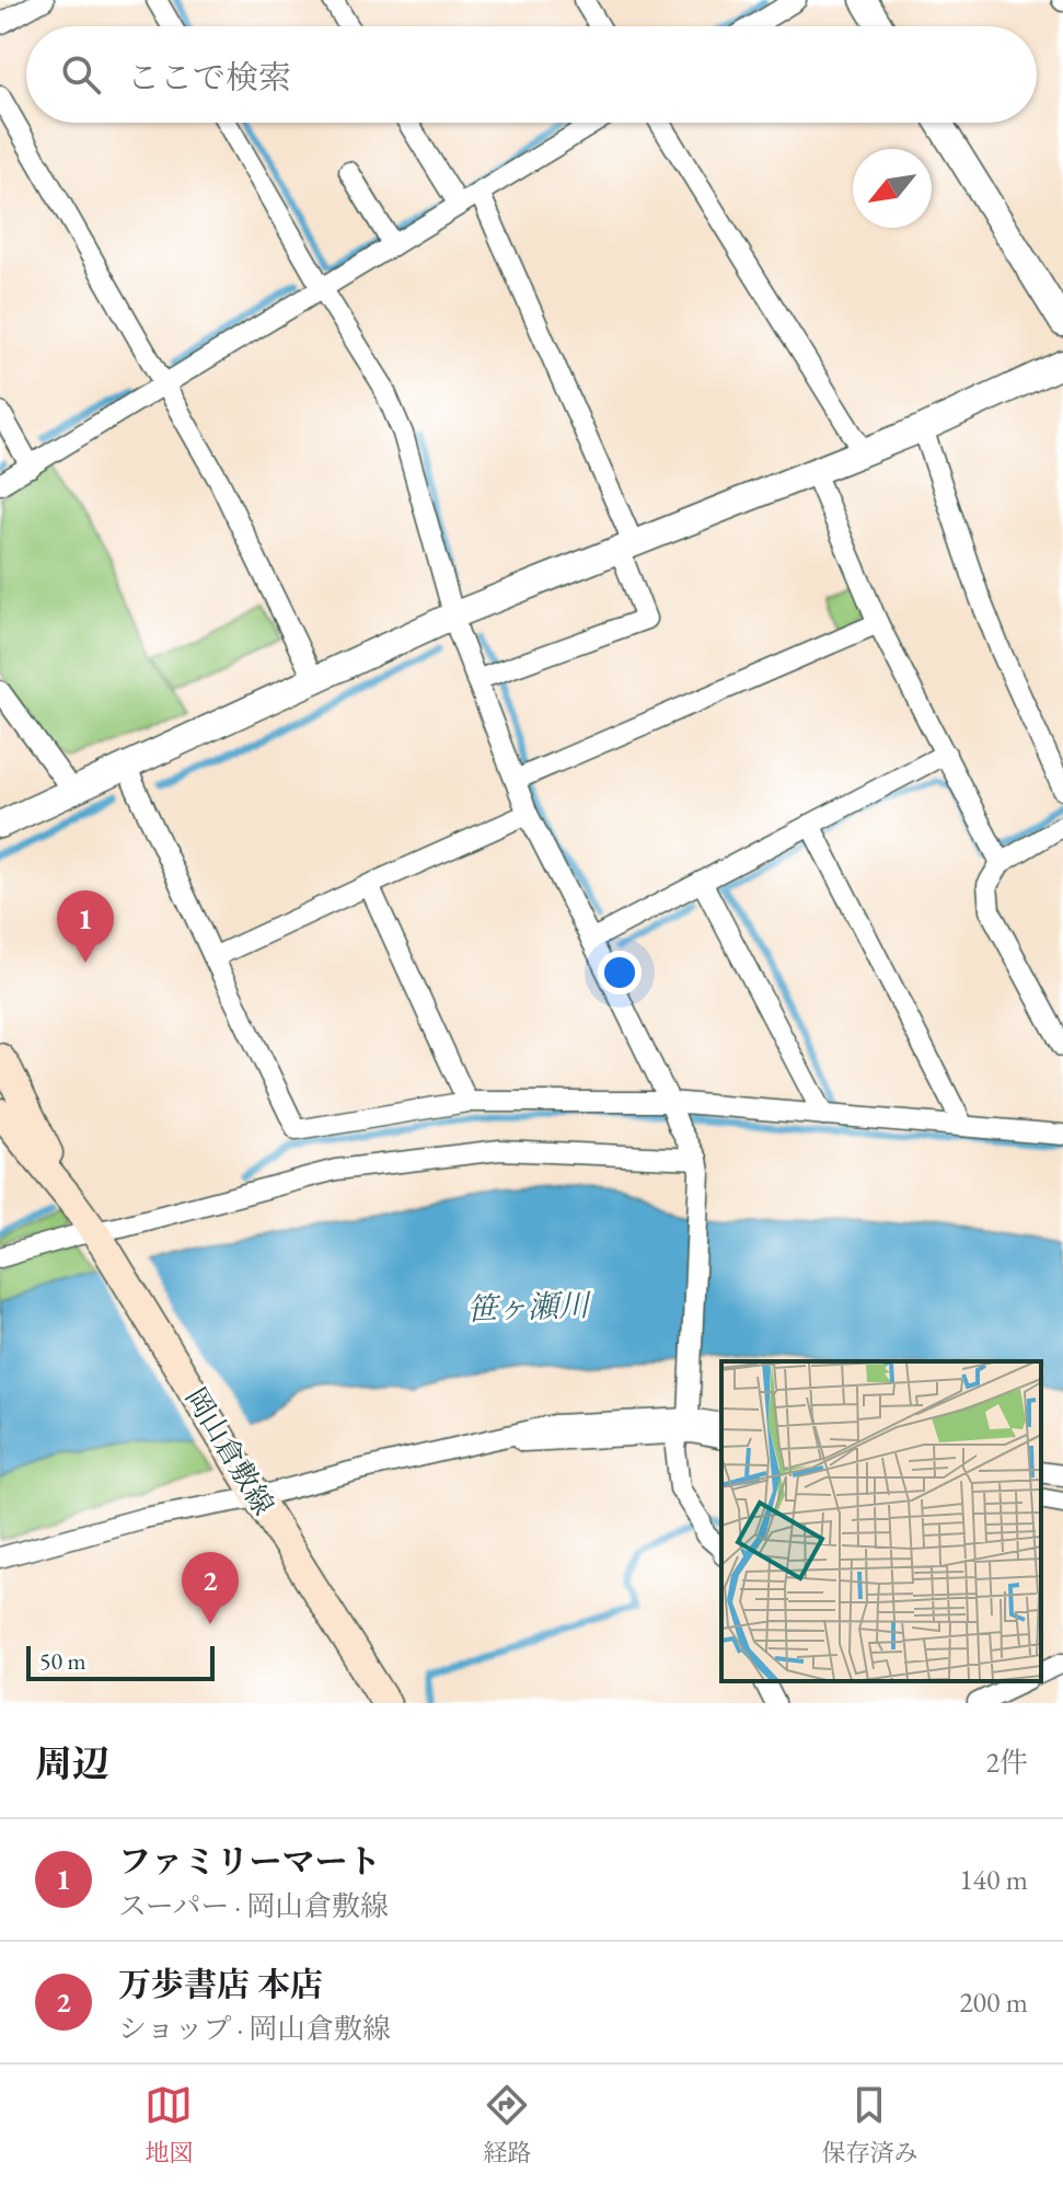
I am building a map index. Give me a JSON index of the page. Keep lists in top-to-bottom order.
{
  "streets": {
    "main road": ["岡山倉敷線"]
  },
  "water": ["笹ヶ瀬川"],
  "scale_bar": "50 m",
  "north": "bottom left",
  "page": {
    "search": "ここで検索",
    "pins": ["1", "2"],
    "scale": "50 m",
    "heading": ["周辺", "2件"],
    "list": [
      {
        "mark": "1",
        "name": "ファミリーマート",
        "note": "スーパー · 岡山倉敷線",
        "value": "140 m"
      },
      {
        "mark": "2",
        "name": "万歩書店 本店",
        "note": "ショップ · 岡山倉敷線",
        "value": "200 m"
      }
    ],
    "nav": ["地図", "経路", "保存済み"]
  }
}
